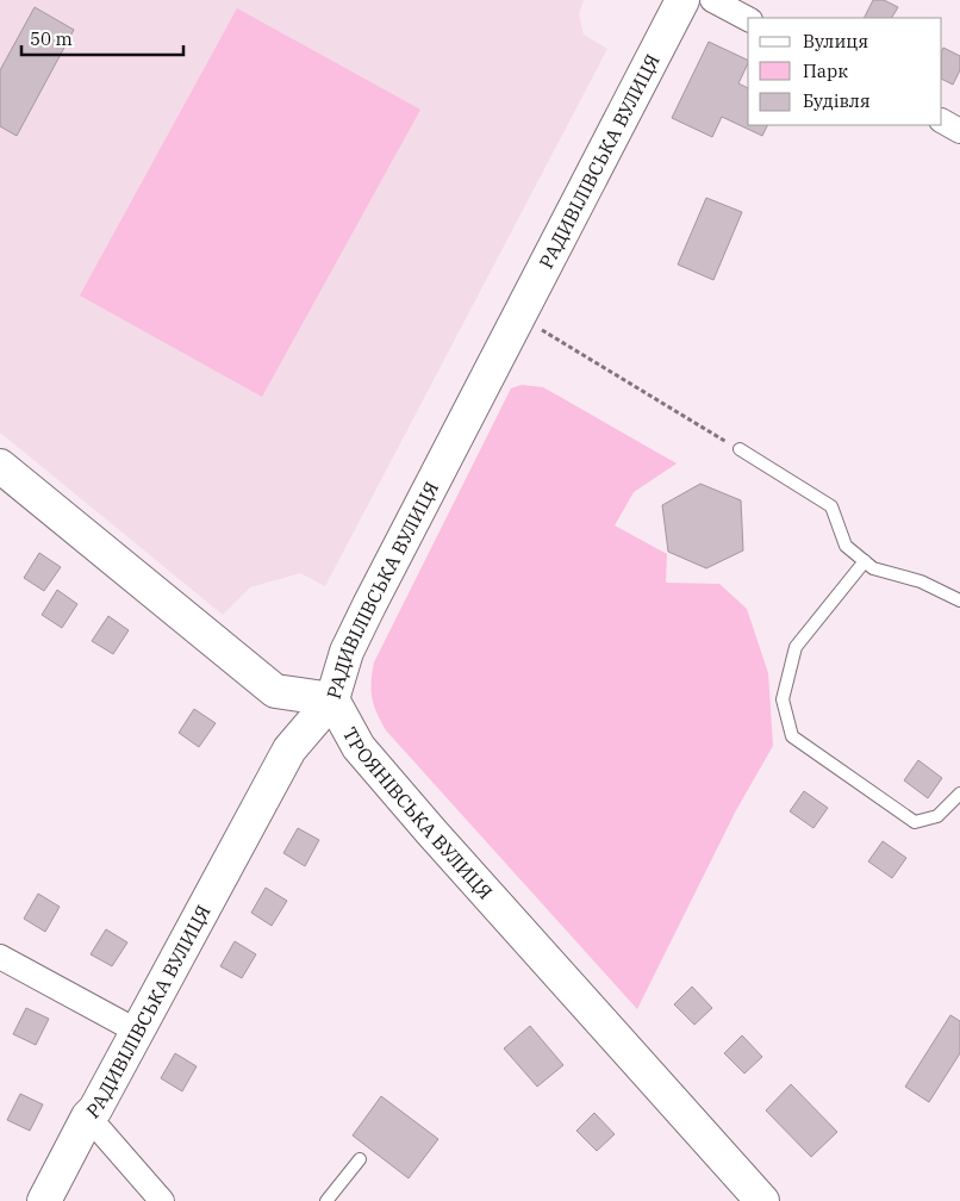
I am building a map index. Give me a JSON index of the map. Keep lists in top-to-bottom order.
{
  "streets": {
    "street": ["РАДИВІЛІВСЬКА ВУЛИЦЯ", "ТРОЯНІВСЬКА ВУЛИЦЯ"]
  },
  "crossings": [
    ["РАДИВІЛІВСЬКА ВУЛИЦЯ", "ТРОЯНІВСЬКА ВУЛИЦЯ"]
  ],
  "legend": ["Вулиця", "Парк", "Будівля"],
  "scale_bar": "50 m"
}
